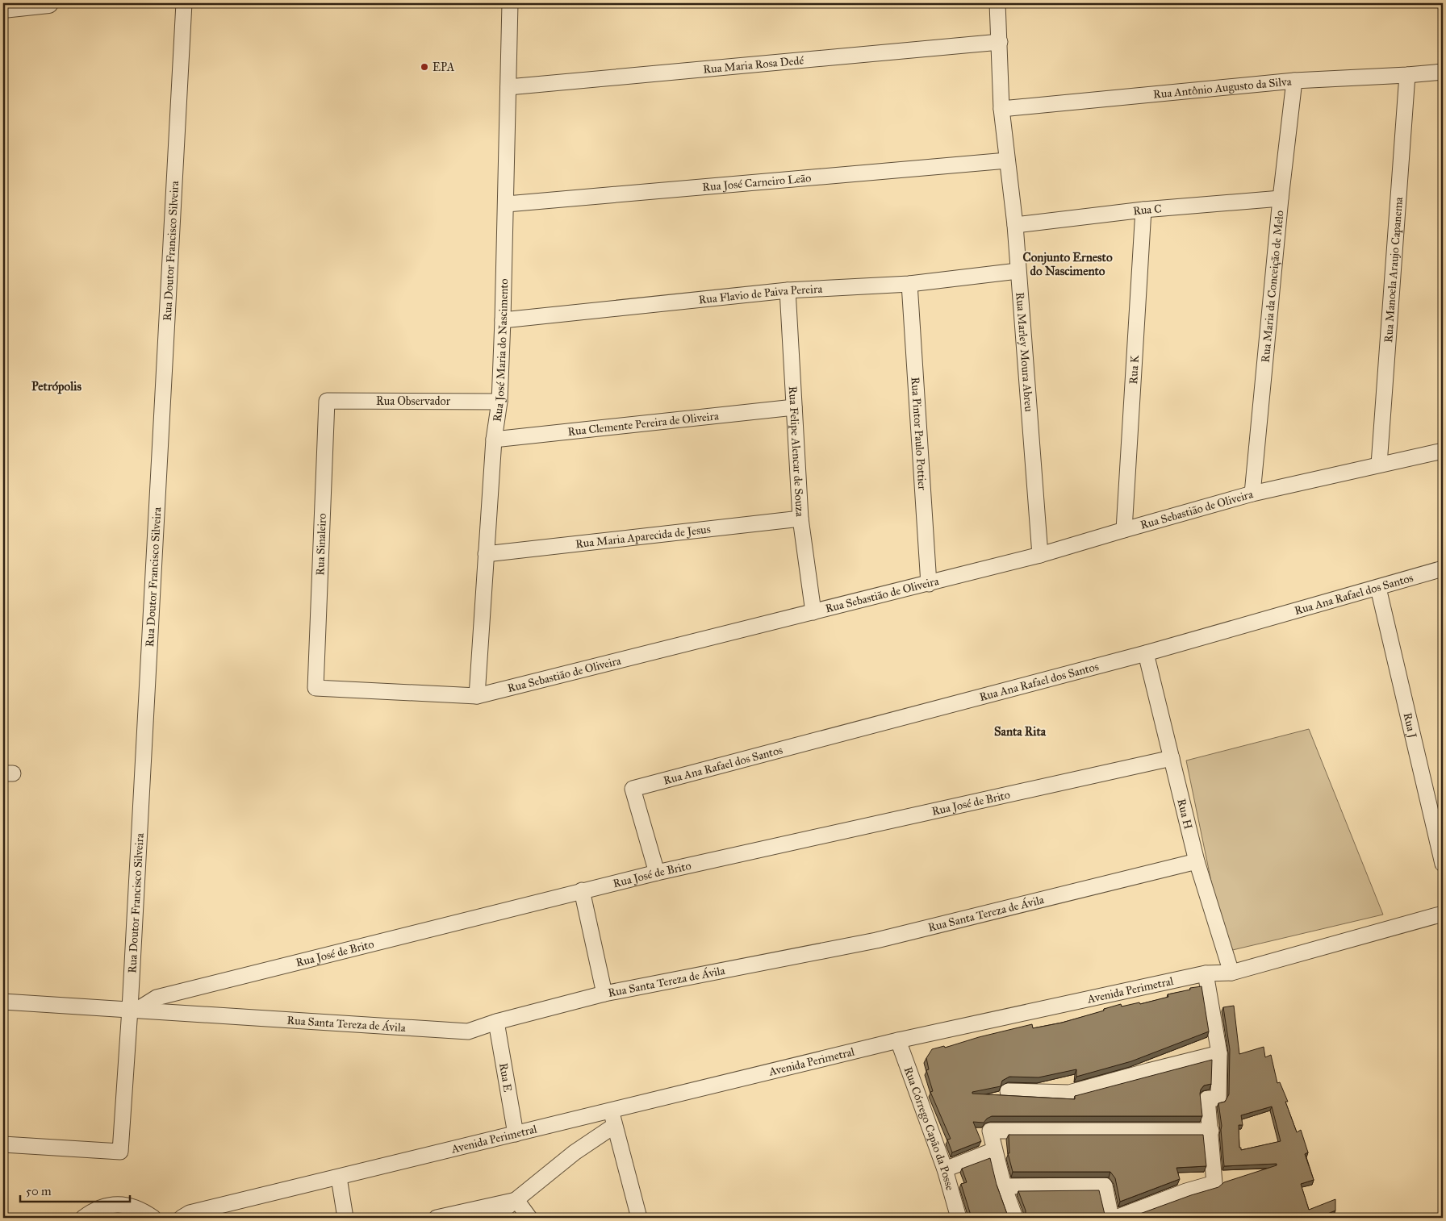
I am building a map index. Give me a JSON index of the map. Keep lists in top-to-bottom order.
{
  "streets": {
    "street": [
      "Rua Maria Rosa Dedé",
      "Rua Antônio Augusto da Silva",
      "Rua José Carneiro Leão",
      "Rua C",
      "Rua Doutor Francisco Silveira",
      "Rua Manoela Araujo Capanema",
      "Rua Maria da Conceição de Melo",
      "Rua Flavio de Paiva Pereira",
      "Rua José Maria do Nascimento",
      "Rua Marley Moura Abreu",
      "Rua K",
      "Rua Observador",
      "Rua Clemente Pereira de Oliveira",
      "Rua Pintor Paulo Pottier",
      "Rua Felipe Alencar de Souza",
      "Rua Sebastião de Oliveira",
      "Rua Maria Aparecida de Jesus",
      "Rua Sinaleiro",
      "Rua Ana Rafael dos Santos",
      "Rua J",
      "Rua José de Brito",
      "Rua H",
      "Rua Santa Tereza de Ávila",
      "Avenida Perimetral",
      "Rua E",
      "Rua Córrego Capão da Posse"
    ]
  },
  "crossings": [
    ["Rua Maria Rosa Dedé", "Rua José Maria do Nascimento"],
    ["Rua Maria Rosa Dedé", "Rua Marley Moura Abreu"],
    ["Rua Antônio Augusto da Silva", "Rua Manoela Araujo Capanema"],
    ["Rua Antônio Augusto da Silva", "Rua Maria da Conceição de Melo"],
    ["Rua Antônio Augusto da Silva", "Rua Marley Moura Abreu"],
    ["Rua José Carneiro Leão", "Rua José Maria do Nascimento"],
    ["Rua José Carneiro Leão", "Rua Marley Moura Abreu"],
    ["Rua C", "Rua Maria da Conceição de Melo"],
    ["Rua C", "Rua Marley Moura Abreu"],
    ["Rua C", "Rua K"],
    ["Rua Doutor Francisco Silveira", "Rua José de Brito"],
    ["Rua Doutor Francisco Silveira", "Rua Santa Tereza de Ávila"],
    ["Rua Manoela Araujo Capanema", "Rua Sebastião de Oliveira"],
    ["Rua Maria da Conceição de Melo", "Rua Sebastião de Oliveira"],
    ["Rua Flavio de Paiva Pereira", "Rua José Maria do Nascimento"],
    ["Rua Flavio de Paiva Pereira", "Rua Marley Moura Abreu"],
    ["Rua Flavio de Paiva Pereira", "Rua Pintor Paulo Pottier"],
    ["Rua Flavio de Paiva Pereira", "Rua Felipe Alencar de Souza"],
    ["Rua José Maria do Nascimento", "Rua Observador"],
    ["Rua José Maria do Nascimento", "Rua Clemente Pereira de Oliveira"],
    ["Rua José Maria do Nascimento", "Rua Sebastião de Oliveira"],
    ["Rua José Maria do Nascimento", "Rua Maria Aparecida de Jesus"],
    ["Rua Marley Moura Abreu", "Rua Sebastião de Oliveira"],
    ["Rua K", "Rua Sebastião de Oliveira"],
    ["Rua Observador", "Rua Sinaleiro"],
    ["Rua Clemente Pereira de Oliveira", "Rua Felipe Alencar de Souza"],
    ["Rua Pintor Paulo Pottier", "Rua Sebastião de Oliveira"],
    ["Rua Felipe Alencar de Souza", "Rua Sebastião de Oliveira"],
    ["Rua Felipe Alencar de Souza", "Rua Maria Aparecida de Jesus"],
    ["Rua Sebastião de Oliveira", "Rua Sinaleiro"],
    ["Rua Ana Rafael dos Santos", "Rua J"],
    ["Rua Ana Rafael dos Santos", "Rua José de Brito"],
    ["Rua Ana Rafael dos Santos", "Rua H"],
    ["Rua José de Brito", "Rua H"],
    ["Rua José de Brito", "Rua Santa Tereza de Ávila"],
    ["Rua H", "Rua Santa Tereza de Ávila"],
    ["Rua H", "Avenida Perimetral"],
    ["Rua Santa Tereza de Ávila", "Rua E"],
    ["Avenida Perimetral", "Rua E"],
    ["Avenida Perimetral", "Rua Córrego Capão da Posse"]
  ],
  "districts": ["Conjunto Ernesto do Nascimento", "Petrópolis", "Santa Rita"],
  "places": ["EPA"],
  "scale_bar": "50 m"
}
